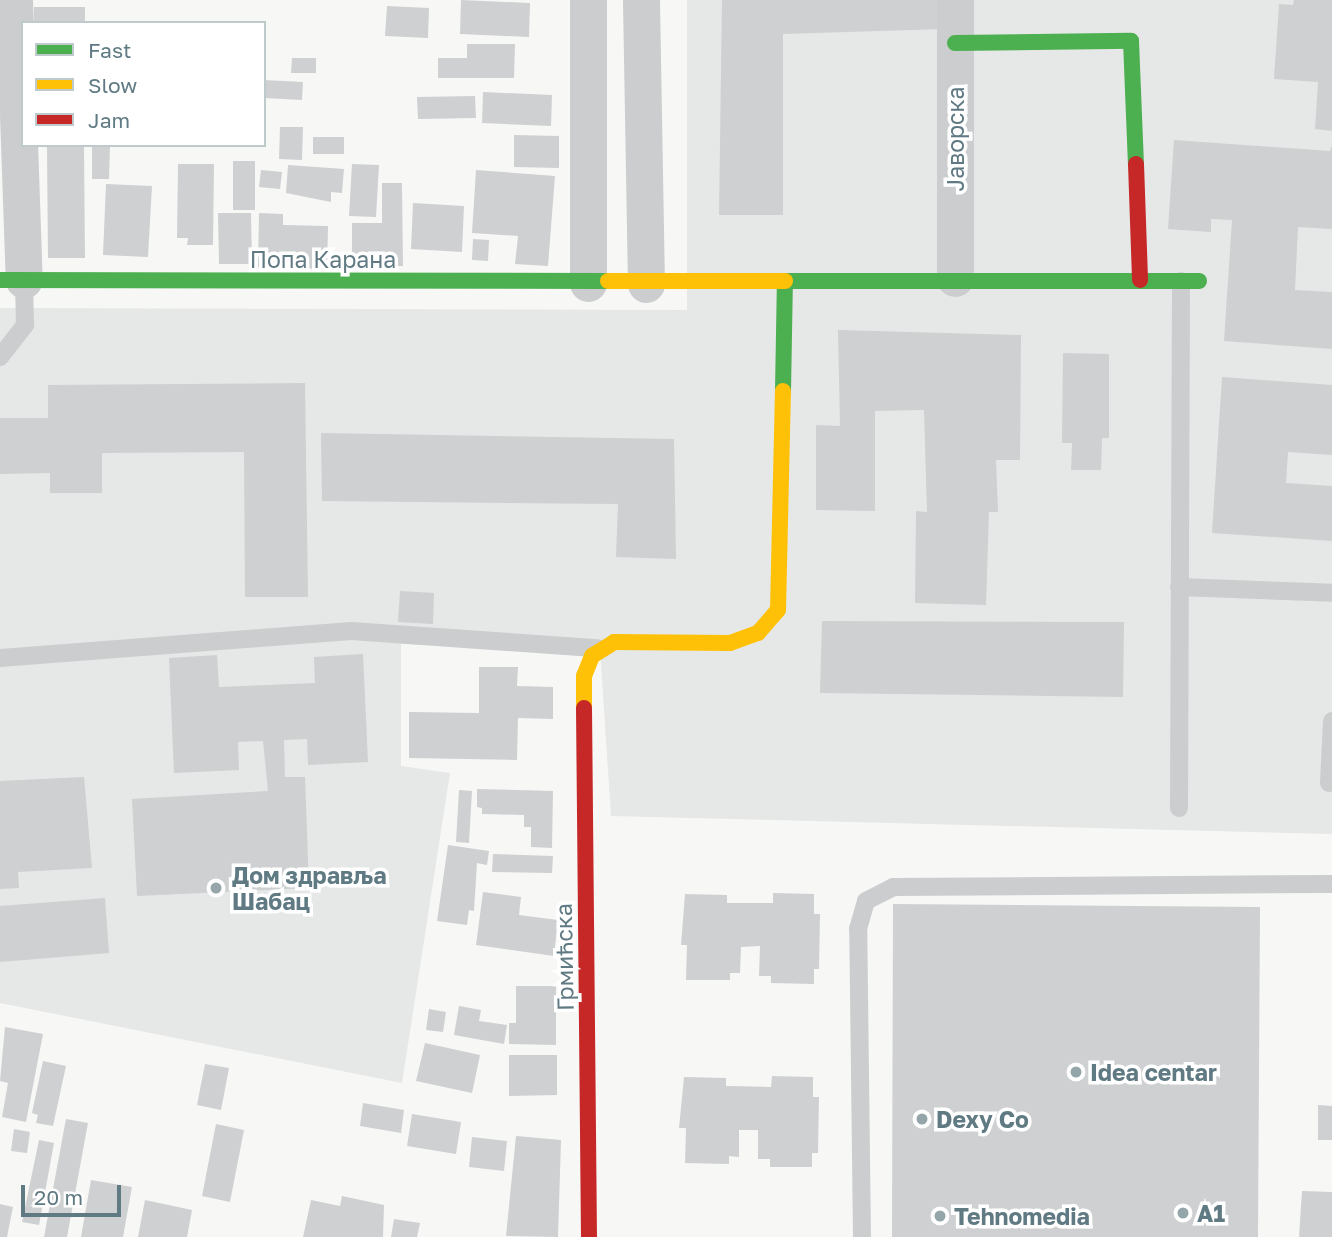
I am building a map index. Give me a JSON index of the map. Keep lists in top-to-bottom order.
{
  "streets": {
    "street": ["Јаворска", "Попа Карана", "Грмићска"]
  },
  "crossings": [
    ["Јаворска", "Попа Карана"]
  ],
  "places": [
    "Дом здравља Шабац",
    "Idea centar",
    "Dexy Co",
    "A1",
    "Tehnomedia"
  ],
  "legend": ["Fast", "Slow", "Jam"],
  "scale_bar": "20 m"
}
